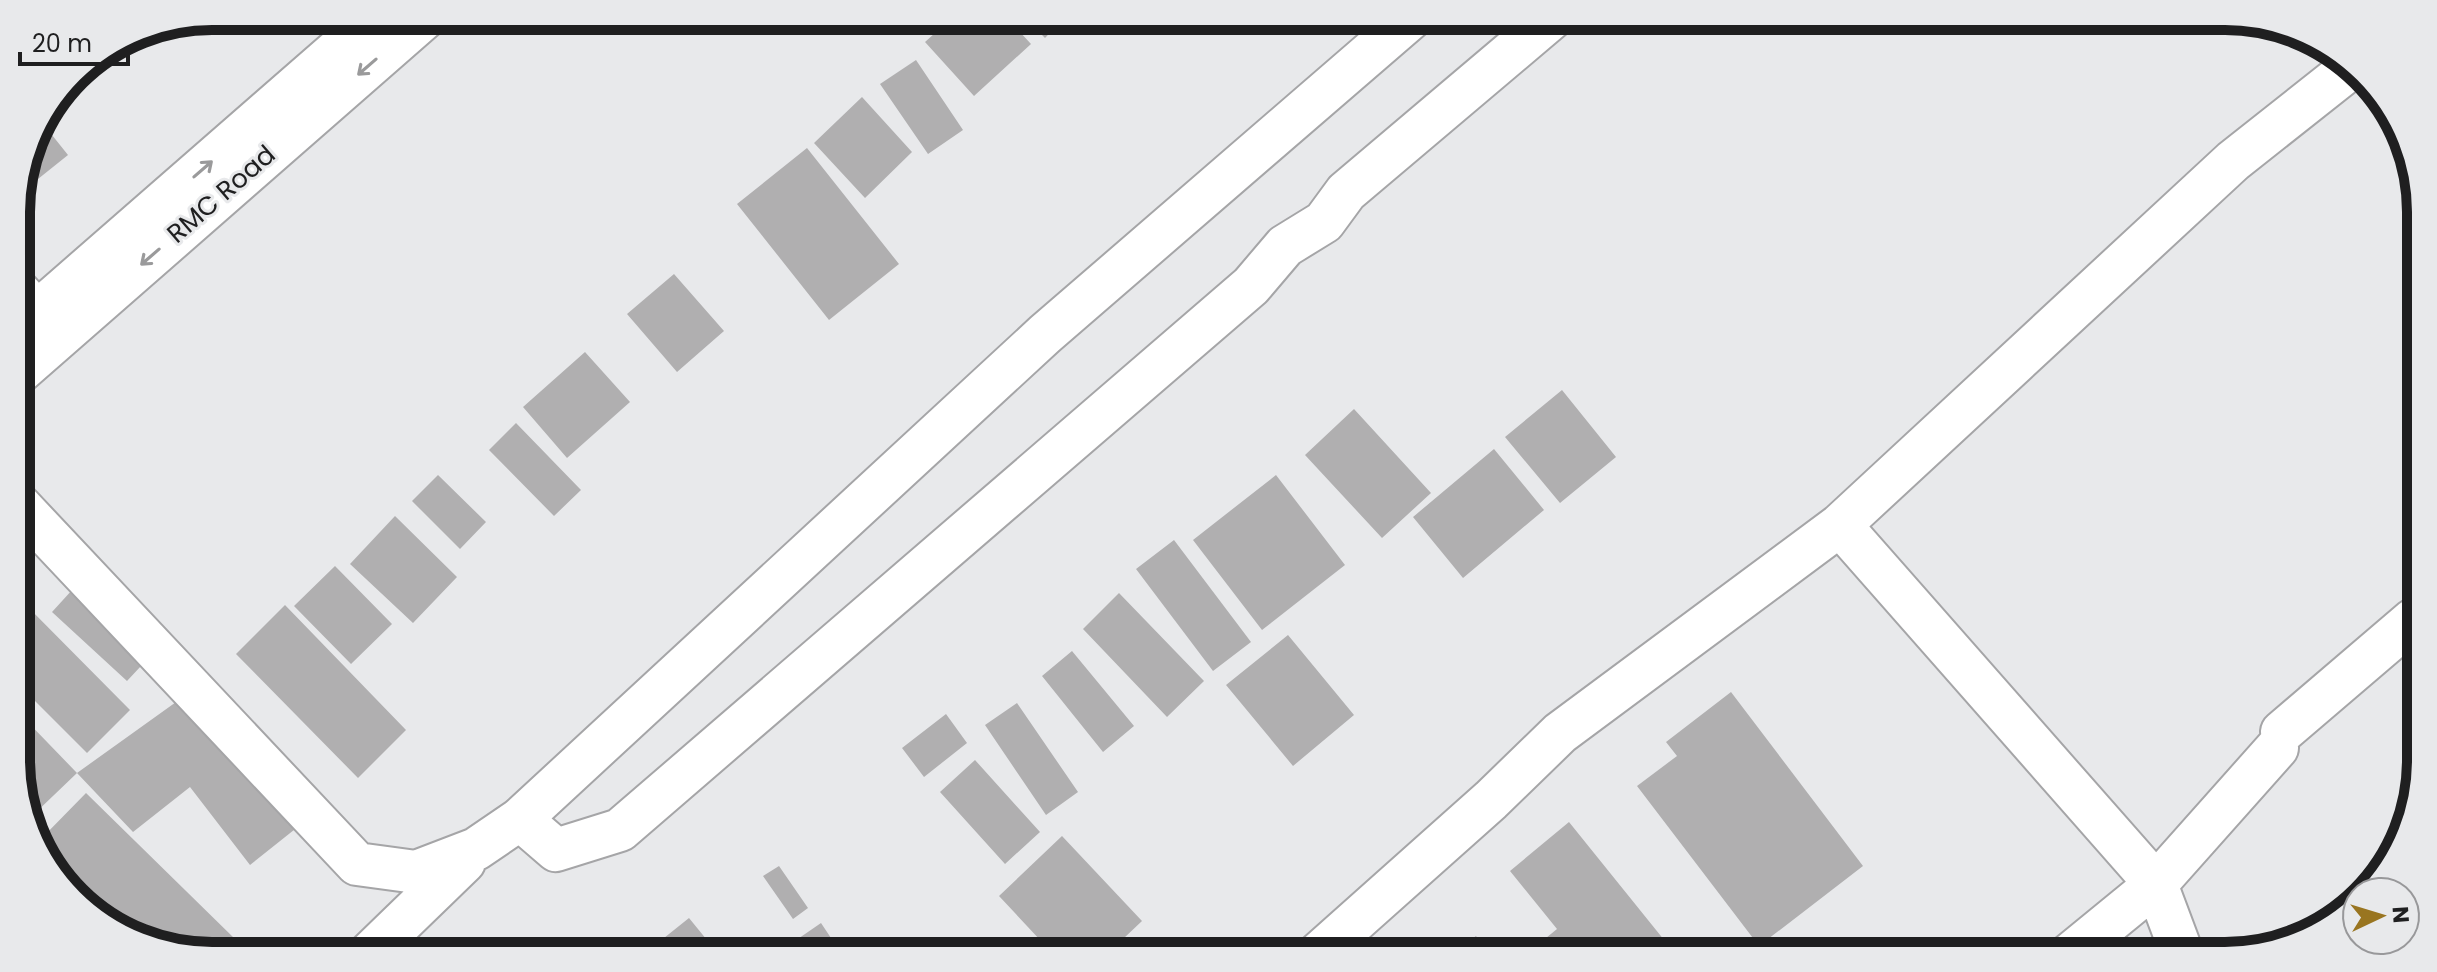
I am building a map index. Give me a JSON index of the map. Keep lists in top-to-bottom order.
{
  "streets": {
    "street": ["RMC Road"]
  },
  "scale_bar": "20 m",
  "north": "right"
}
